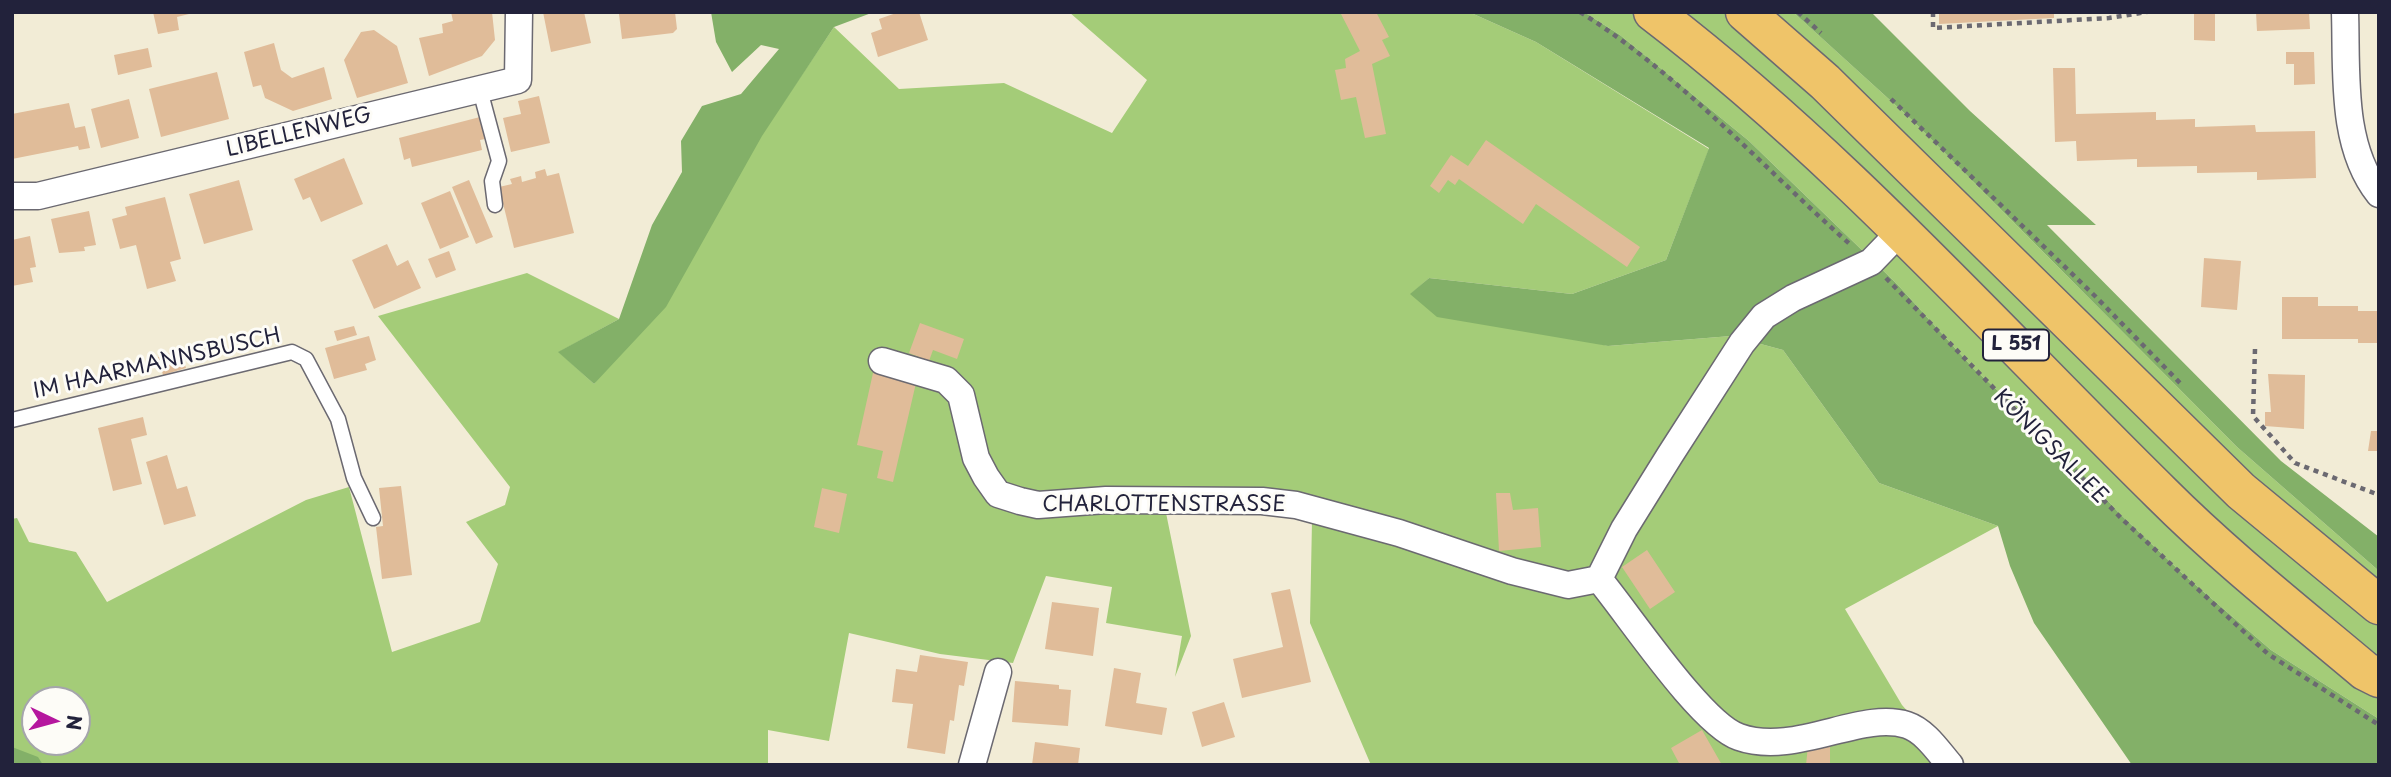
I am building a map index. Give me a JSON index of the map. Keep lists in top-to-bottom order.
{
  "streets": {
    "main road": ["L 551"],
    "street": ["LIBELLENWEG", "CHARLOTTENSTRASSE"],
    "lane": ["IM HAARMANNSBUSCH"],
    "path": ["KÖNIGSALLEE"]
  },
  "north": "right"
}
